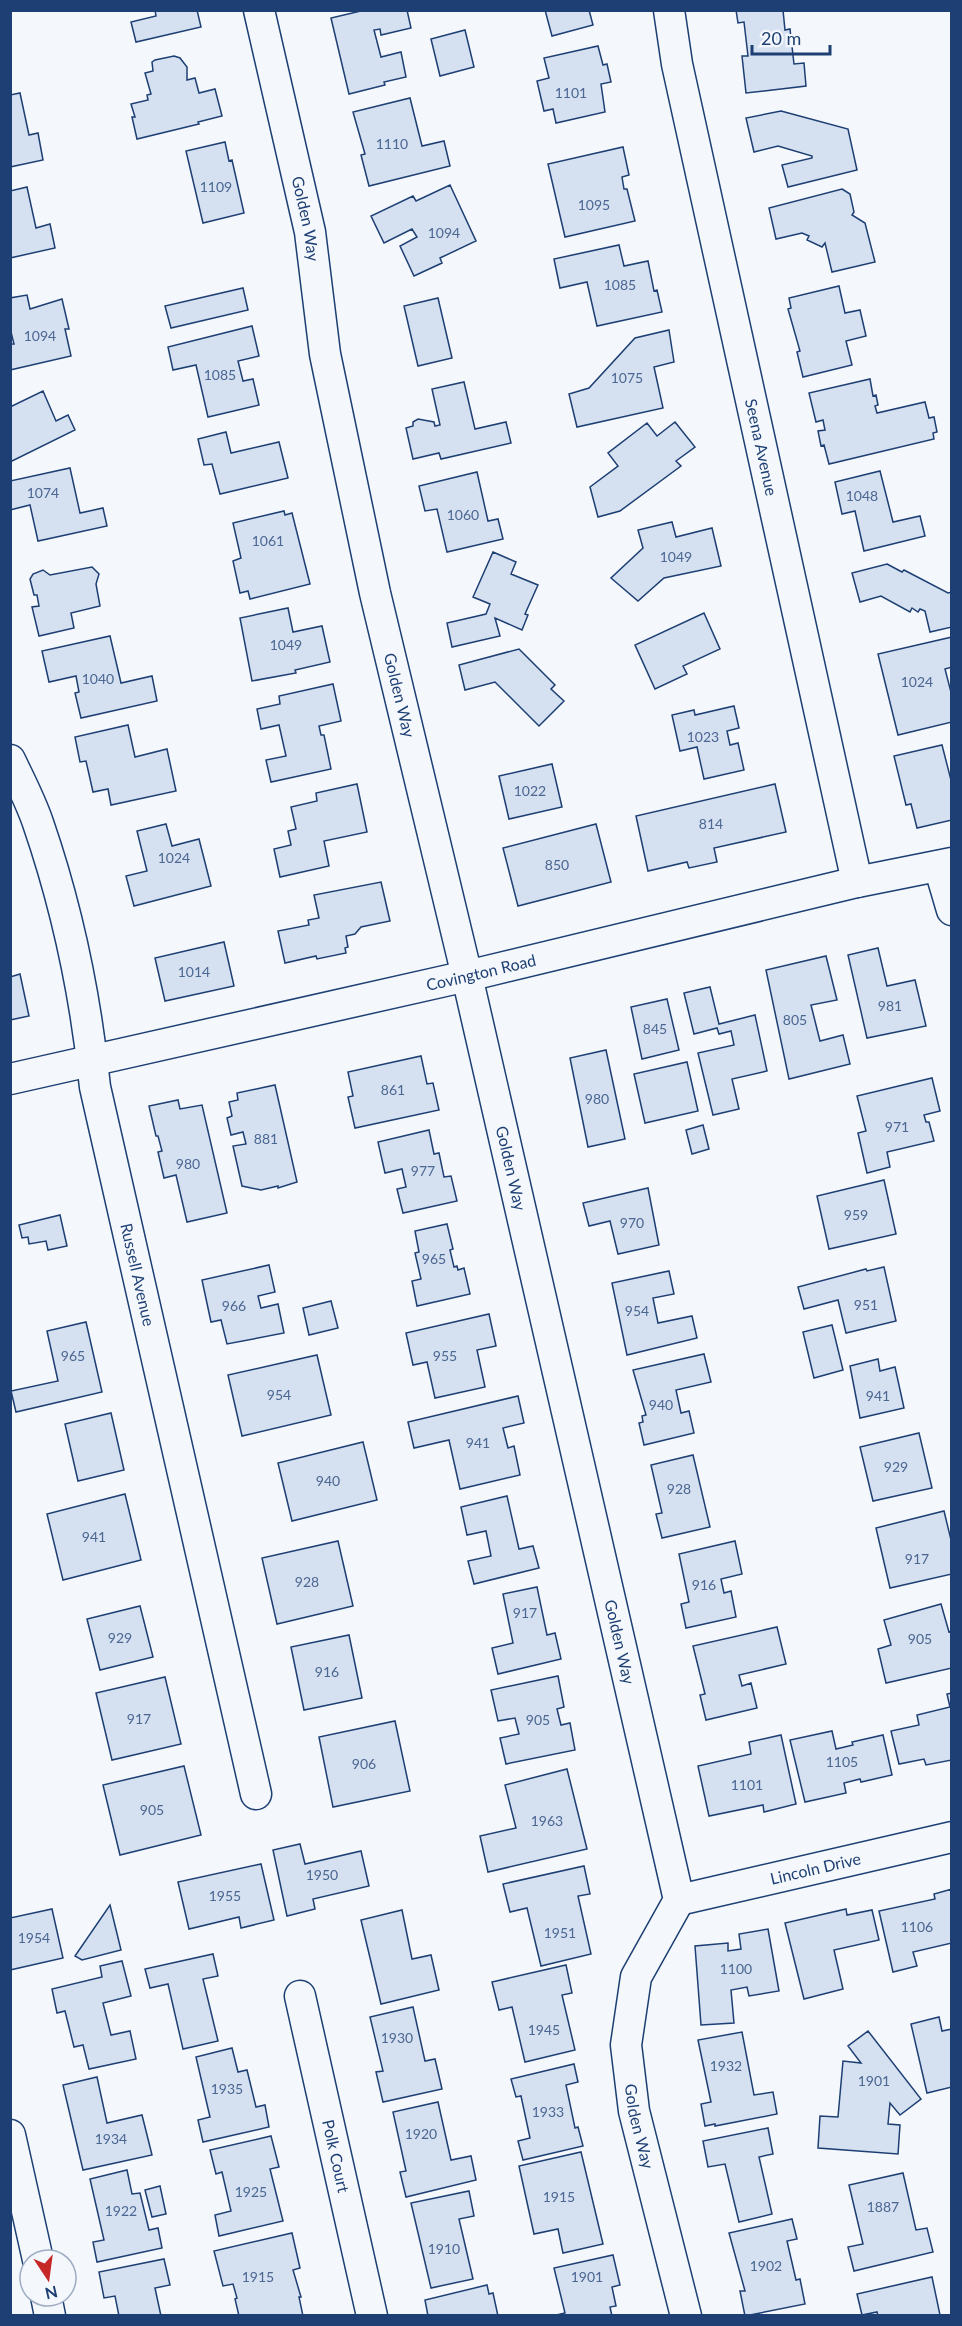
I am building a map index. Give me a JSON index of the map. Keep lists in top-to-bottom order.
{
  "streets": {
    "street": [
      "Golden Way",
      "Seena Avenue",
      "Covington Road",
      "Russell Avenue",
      "Lincoln Drive",
      "Polk Court"
    ]
  },
  "crossings": [
    ["Golden Way", "Covington Road"],
    ["Golden Way", "Lincoln Drive"],
    ["Seena Avenue", "Covington Road"],
    ["Covington Road", "Russell Avenue"]
  ],
  "house_numbers": [
    "1101",
    "1110",
    "1109",
    "1095",
    "1094",
    "1085",
    "1094",
    "1085",
    "1075",
    "1074",
    "1048",
    "1060",
    "1061",
    "1049",
    "1049",
    "1040",
    "1024",
    "1023",
    "1022",
    "814",
    "1024",
    "850",
    "1014",
    "981",
    "805",
    "845",
    "861",
    "980",
    "971",
    "881",
    "980",
    "977",
    "959",
    "970",
    "965",
    "951",
    "966",
    "954",
    "965",
    "955",
    "954",
    "941",
    "940",
    "941",
    "929",
    "940",
    "928",
    "941",
    "917",
    "928",
    "916",
    "917",
    "929",
    "905",
    "916",
    "917",
    "905",
    "1105",
    "906",
    "1101",
    "905",
    "1963",
    "1950",
    "1955",
    "1106",
    "1951",
    "1954",
    "1100",
    "1945",
    "1930",
    "1932",
    "1901",
    "1935",
    "1933",
    "1920",
    "1934",
    "1925",
    "1915",
    "1887",
    "1922",
    "1910",
    "1902",
    "1915",
    "1901"
  ],
  "scale_bar": "20 m",
  "north": "bottom"
}
